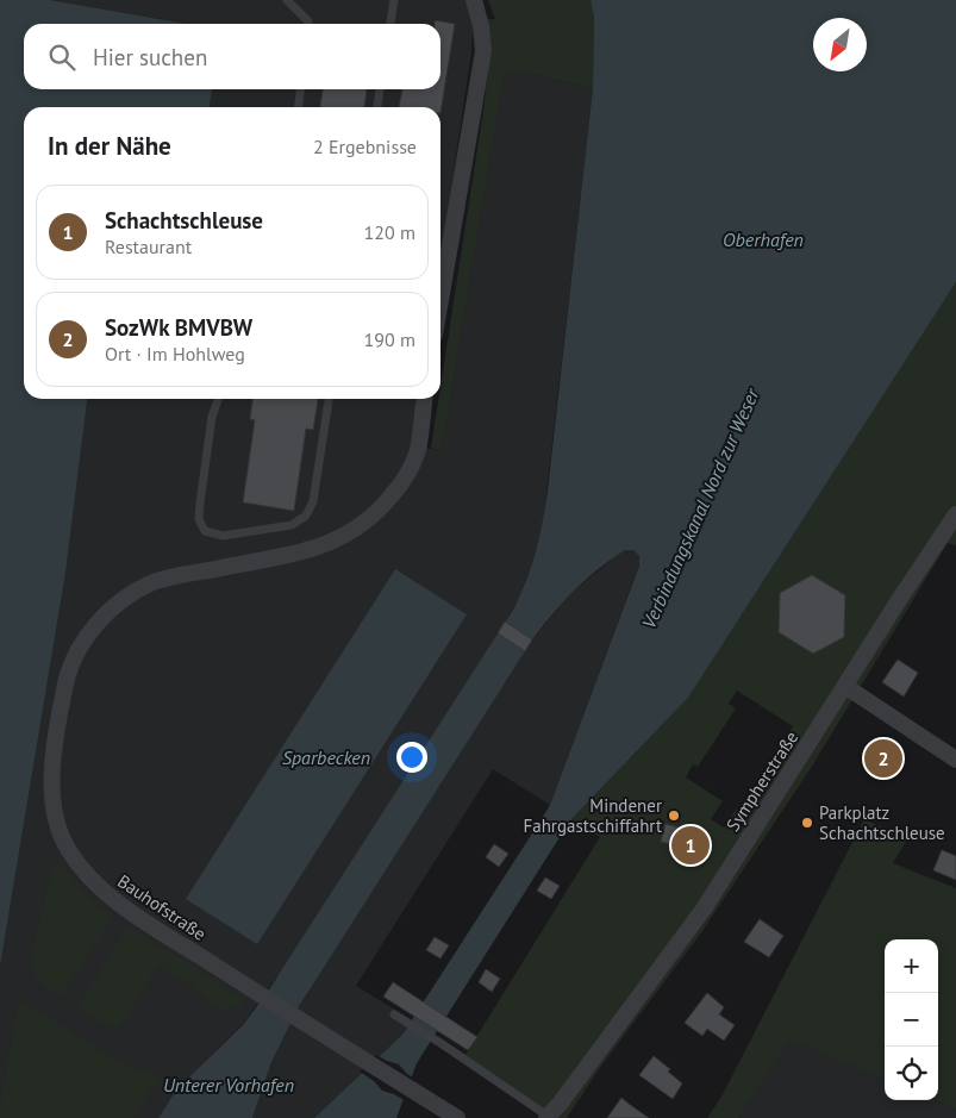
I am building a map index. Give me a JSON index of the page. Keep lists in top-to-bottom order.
{
  "streets": {
    "street": ["Sympherstraße", "Bauhofstraße"]
  },
  "water": [
    "Oberhafen",
    "Verbindungskanal Nord zur Weser",
    "Sparbecken",
    "Unterer Vorhafen"
  ],
  "places": ["Mindener Fahrgastschiffahrt", "Parkplatz Schachtschleuse"],
  "north": "bottom left",
  "page": {
    "search": "Hier suchen",
    "heading": ["In der Nähe", "2 Ergebnisse"],
    "list": [
      {
        "mark": "1",
        "name": "Schachtschleuse",
        "note": "Restaurant",
        "value": "120 m"
      },
      {
        "mark": "2",
        "name": "SozWk BMVBW",
        "note": "Ort · Im Hohlweg",
        "value": "190 m"
      }
    ],
    "pins": ["2", "1"],
    "map_buttons": ["+", "−"]
  }
}
